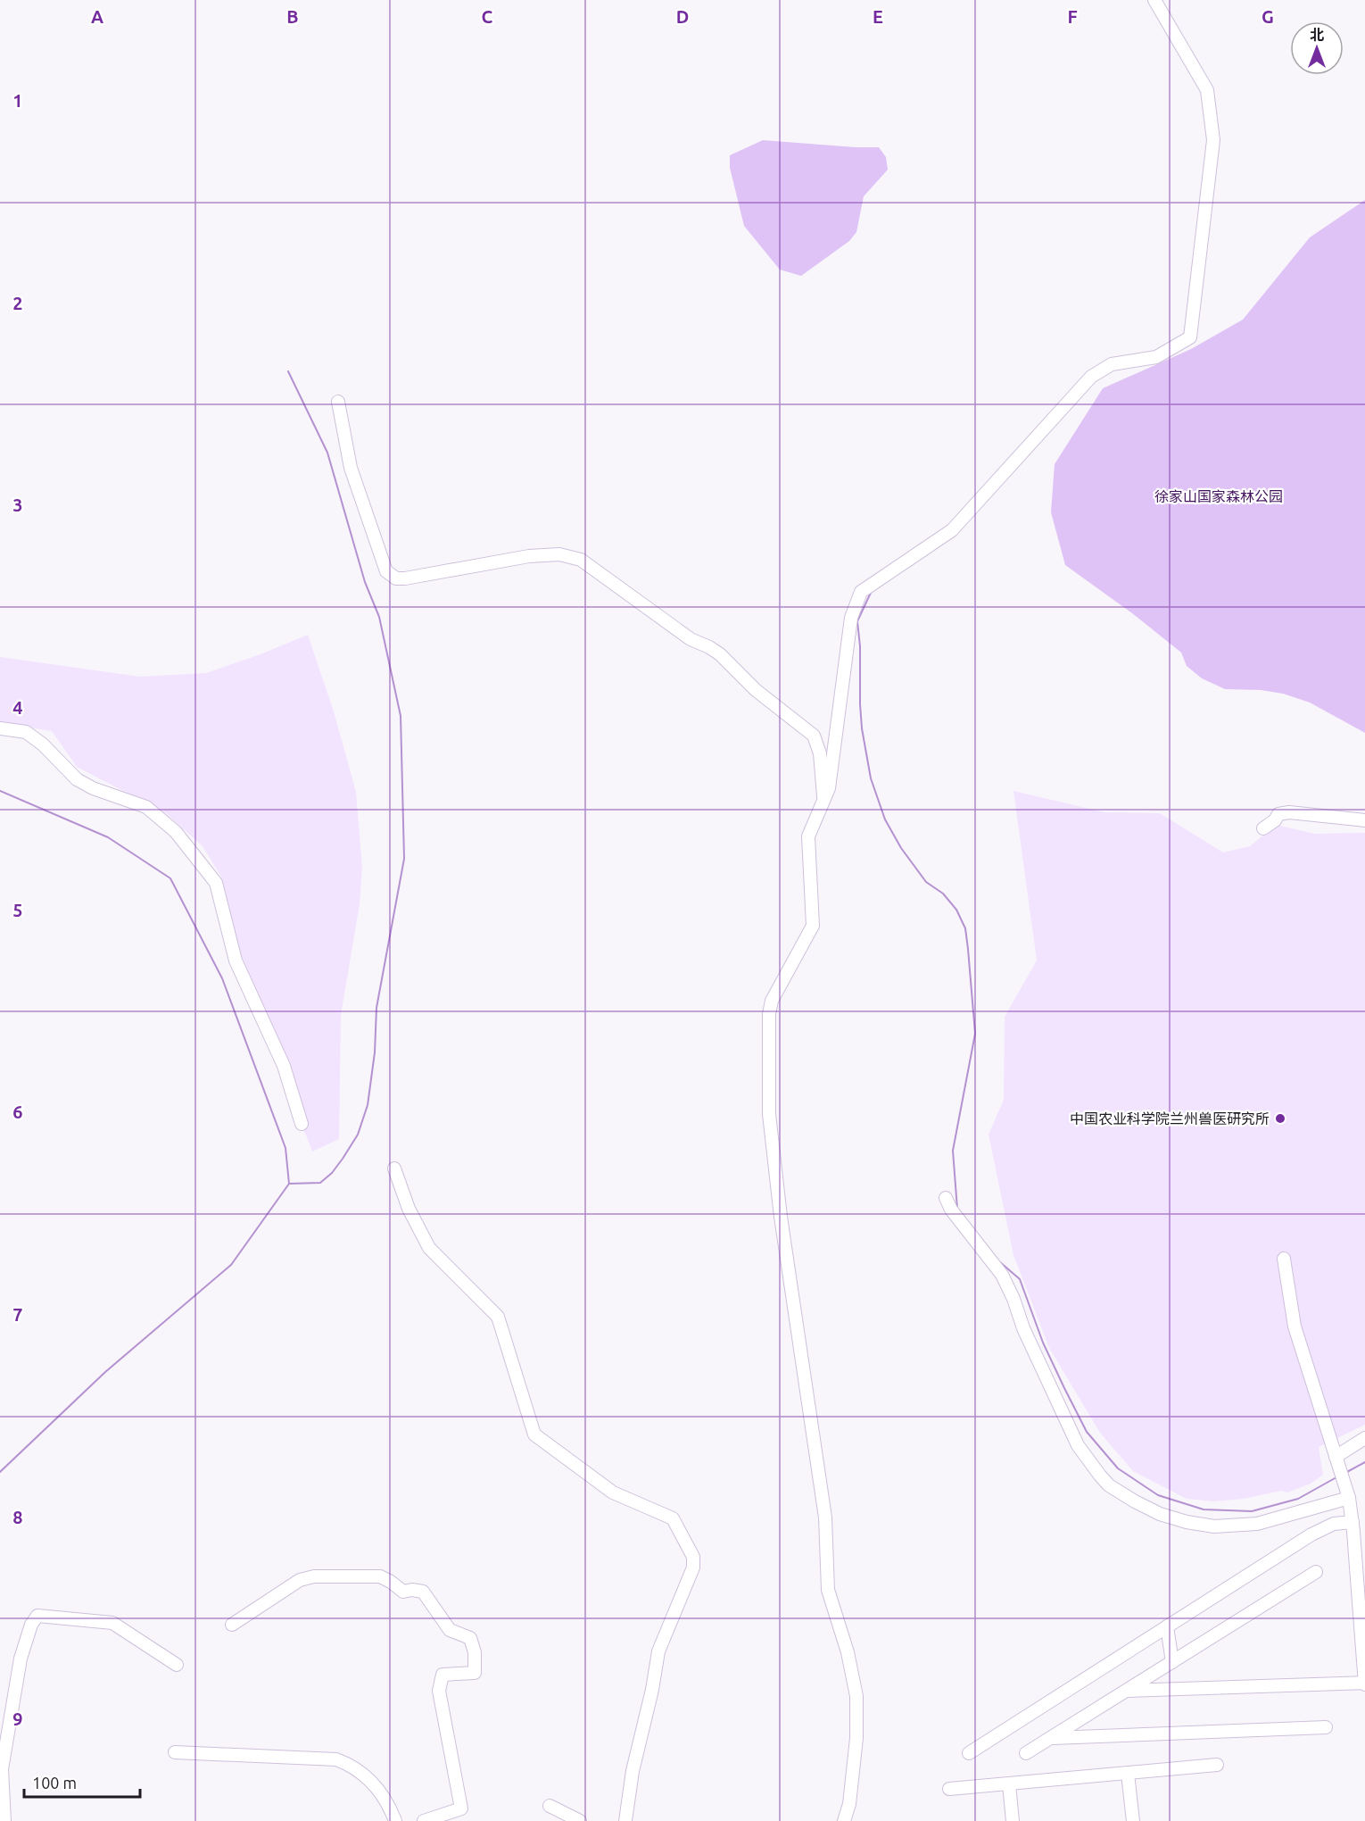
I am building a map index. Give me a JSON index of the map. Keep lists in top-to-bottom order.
{
  "parks": ["徐家山国家森林公园"],
  "places": ["中国农业科学院兰州兽医研究所"],
  "scale_bar": "100 m",
  "north": "top",
  "grid": {
    "columns": [
      "A",
      "B",
      "C",
      "D",
      "E",
      "F",
      "G"
    ],
    "rows": [
      "1",
      "2",
      "3",
      "4",
      "5",
      "6",
      "7",
      "8",
      "9"
    ]
  }
}
